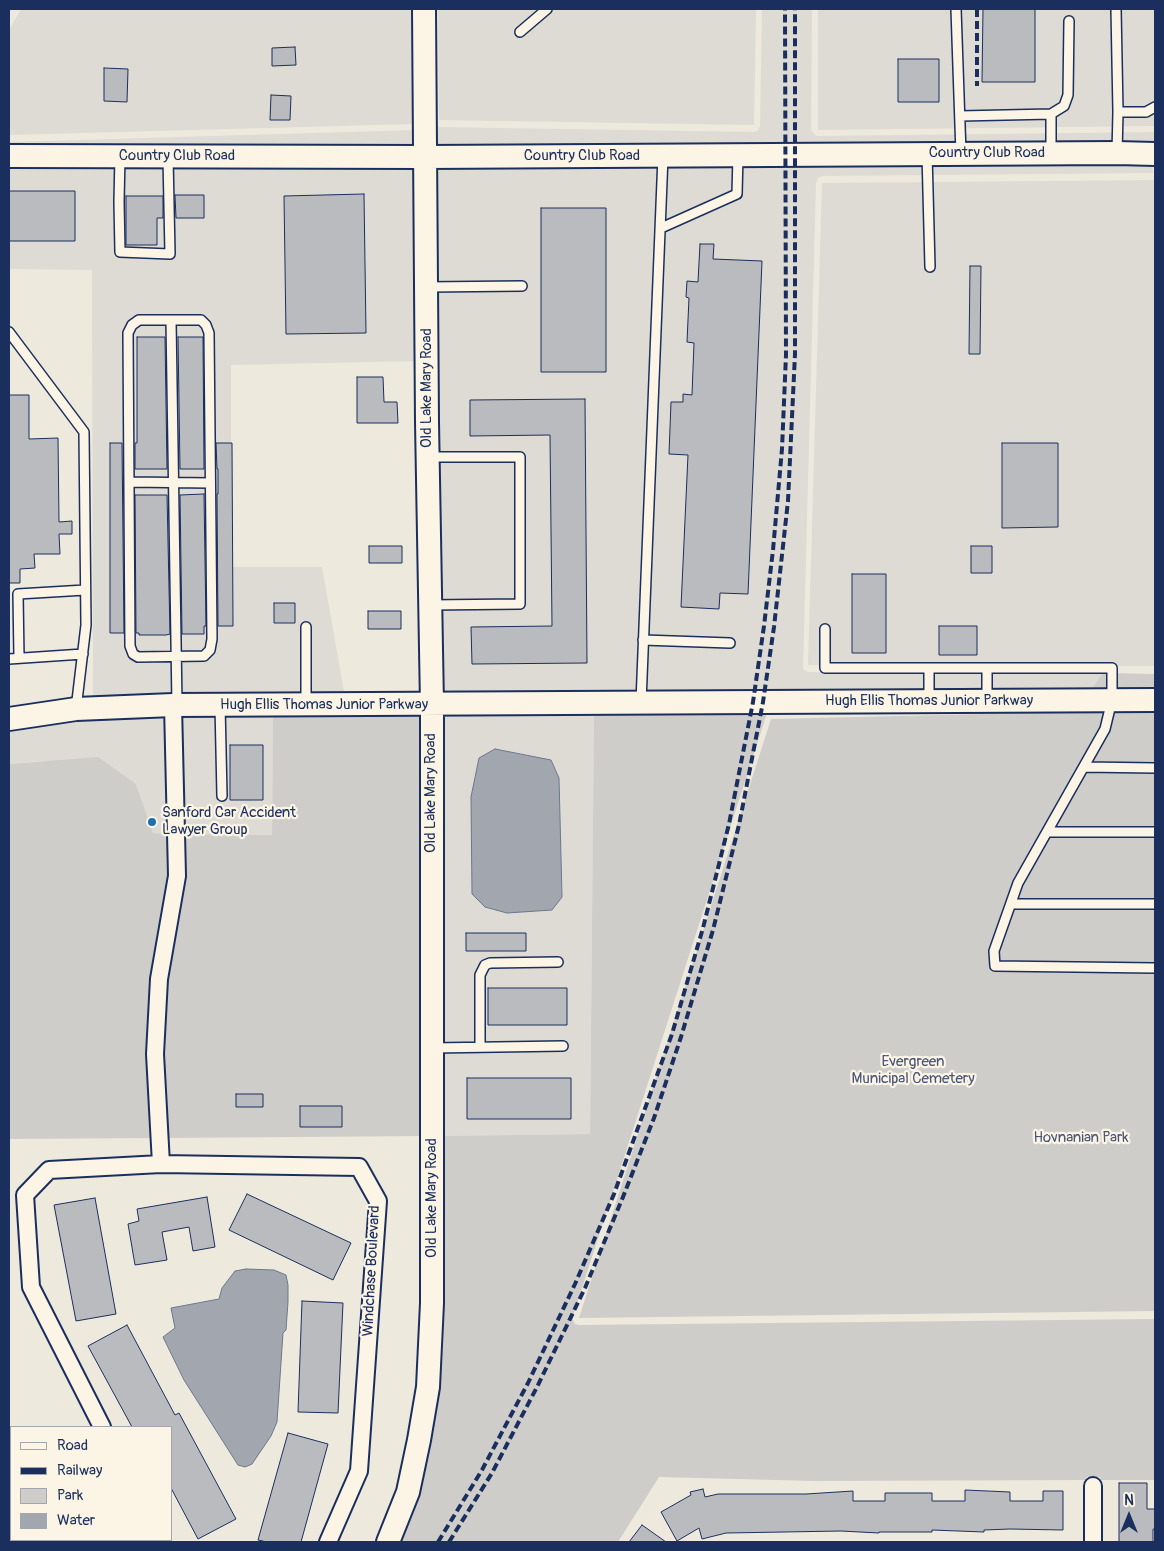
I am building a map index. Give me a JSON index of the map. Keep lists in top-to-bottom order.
{
  "streets": {
    "street": [
      "Country Club Road",
      "Old Lake Mary Road",
      "Hugh Ellis Thomas Junior Parkway",
      "Windchase Boulevard"
    ]
  },
  "crossings": [
    ["Country Club Road", "Old Lake Mary Road"],
    ["Old Lake Mary Road", "Hugh Ellis Thomas Junior Parkway"]
  ],
  "parks": ["Evergreen Municipal Cemetery", "Hovnanian Park"],
  "places": ["Sanford Car Accident Lawyer Group"],
  "legend": [
    "Road",
    "Railway",
    "Park",
    "Water"
  ],
  "north": "top"
}
